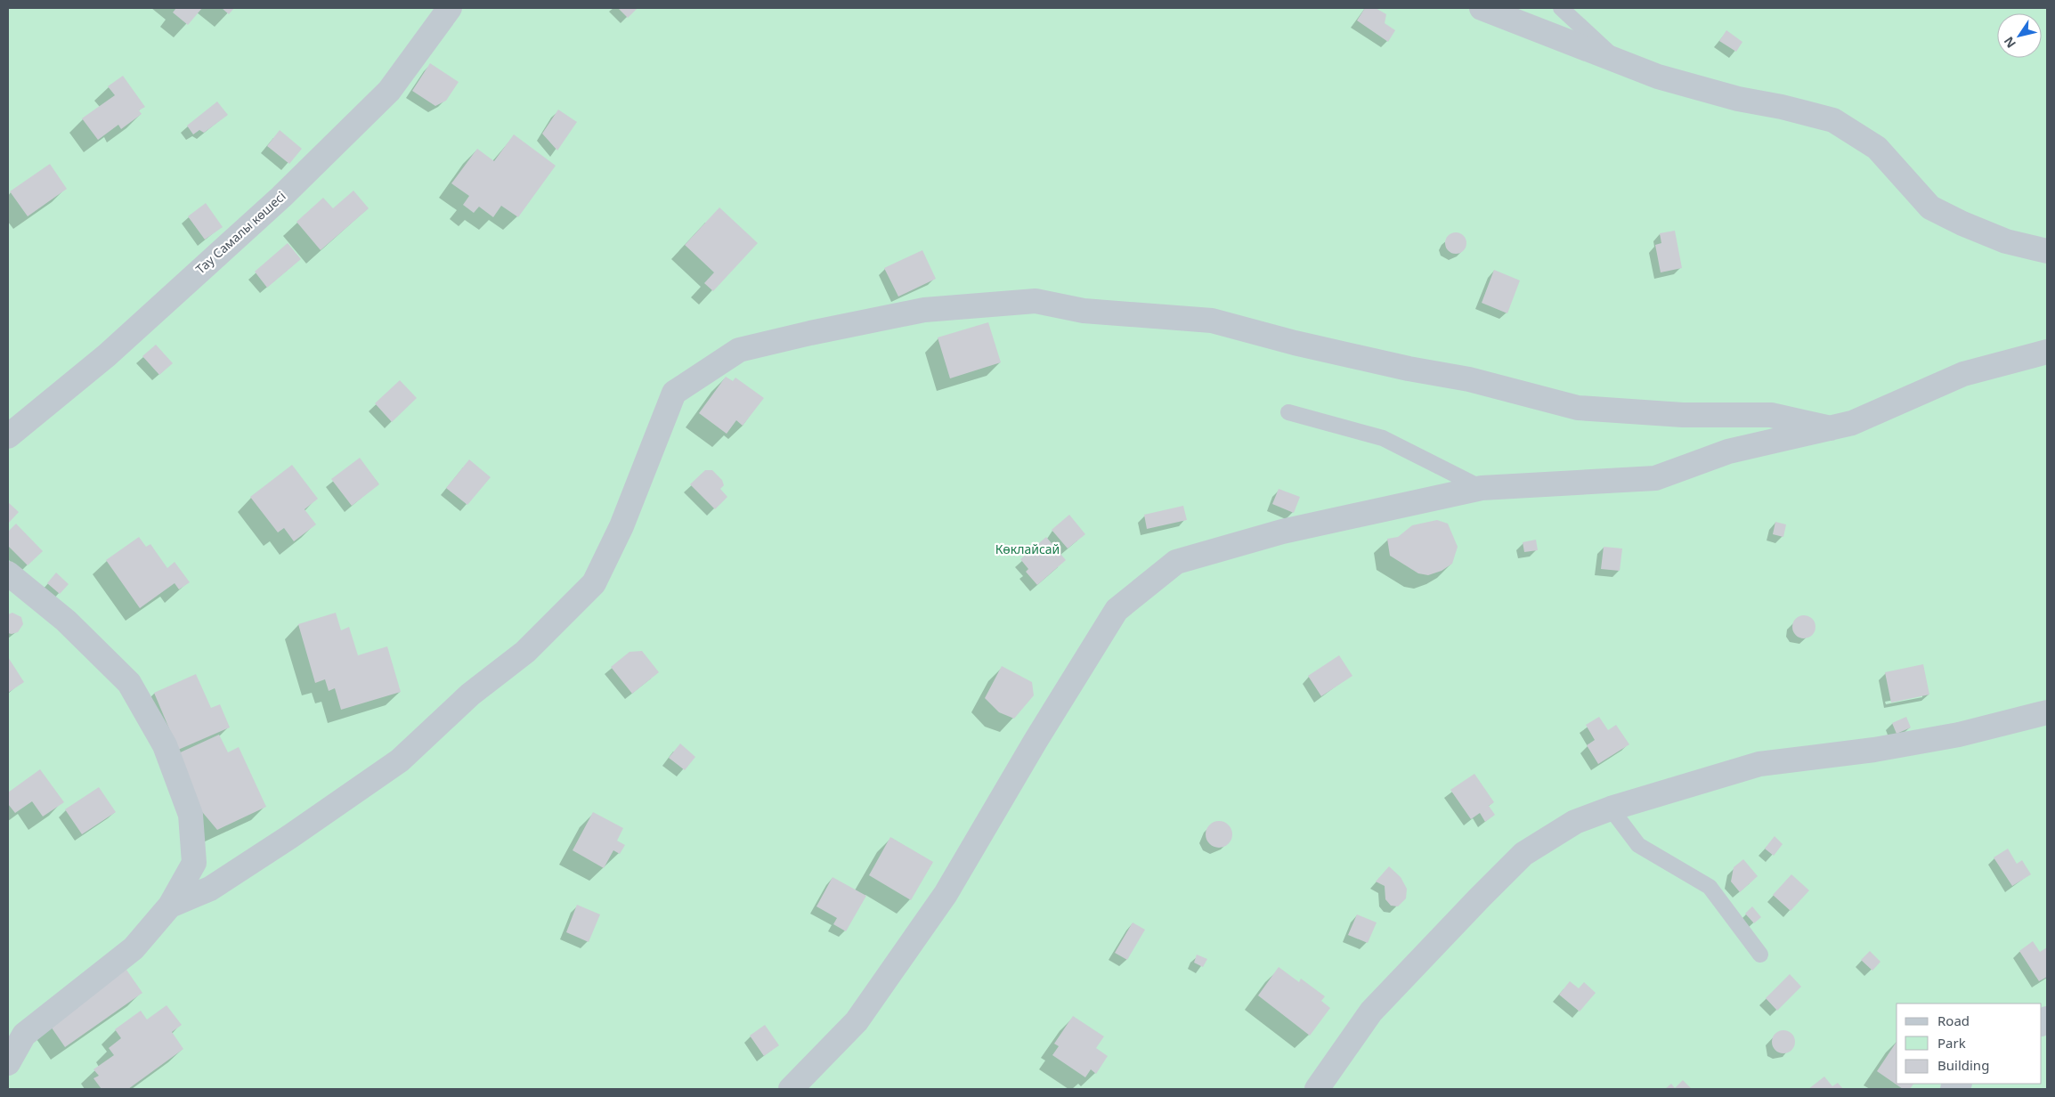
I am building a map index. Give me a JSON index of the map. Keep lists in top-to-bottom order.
{
  "streets": {
    "street": ["Тау Самалы көшесі"]
  },
  "parks": ["Көклайсай"],
  "legend": ["Road", "Park", "Building"],
  "north": "bottom left"
}
